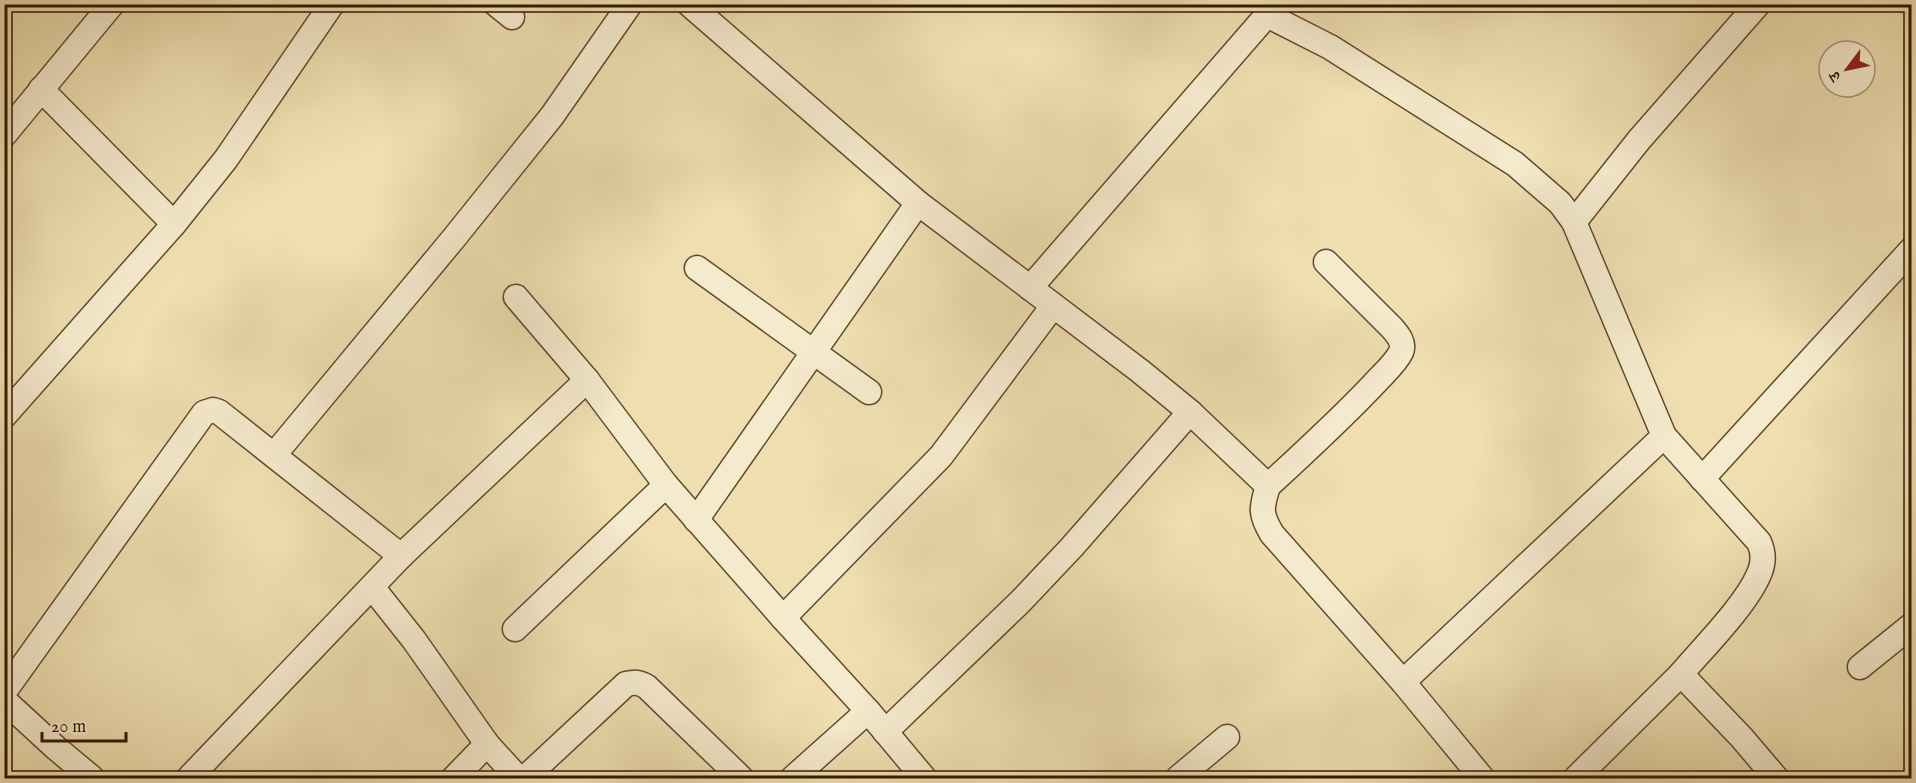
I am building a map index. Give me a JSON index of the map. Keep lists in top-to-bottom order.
{
  "scale_bar": "20 m",
  "north": "bottom left"
}
